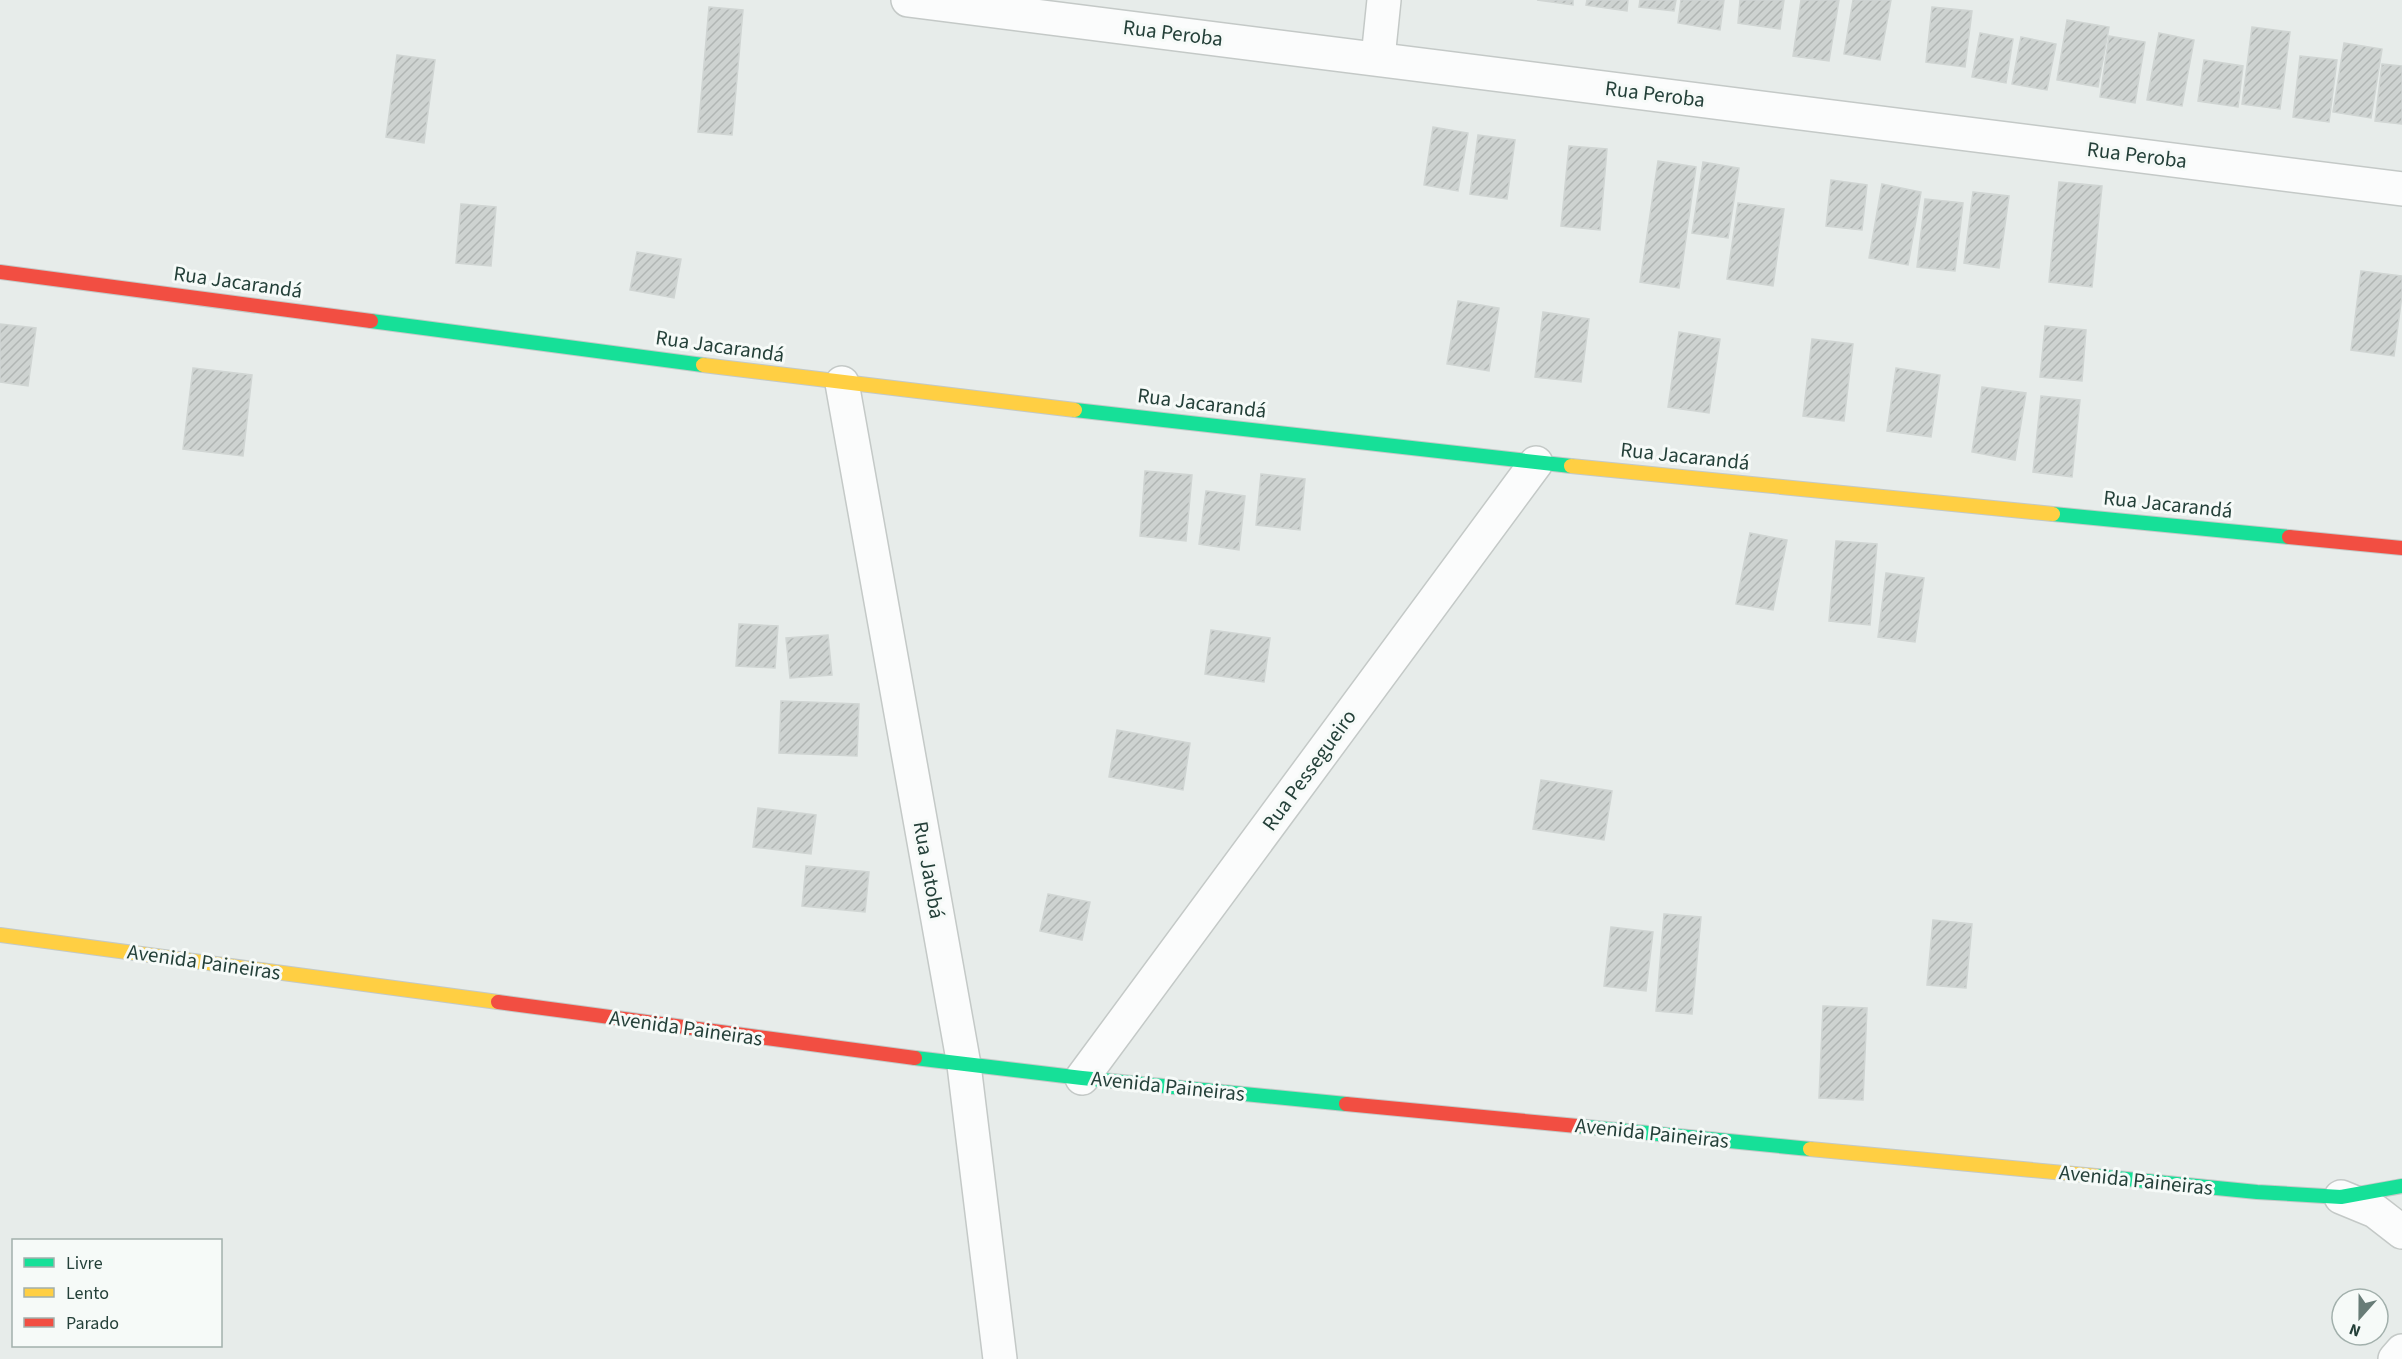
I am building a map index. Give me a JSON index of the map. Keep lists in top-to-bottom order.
{
  "streets": {
    "street": [
      "Rua Peroba",
      "Rua Jacarandá",
      "Rua Pessegueiro",
      "Rua Jatobá",
      "Avenida Paineiras"
    ]
  },
  "crossings": [
    ["Rua Jacarandá", "Rua Pessegueiro"],
    ["Rua Jacarandá", "Rua Jatobá"],
    ["Rua Pessegueiro", "Avenida Paineiras"],
    ["Rua Jatobá", "Avenida Paineiras"]
  ],
  "legend": ["Livre", "Lento", "Parado"],
  "north": "bottom"
}
